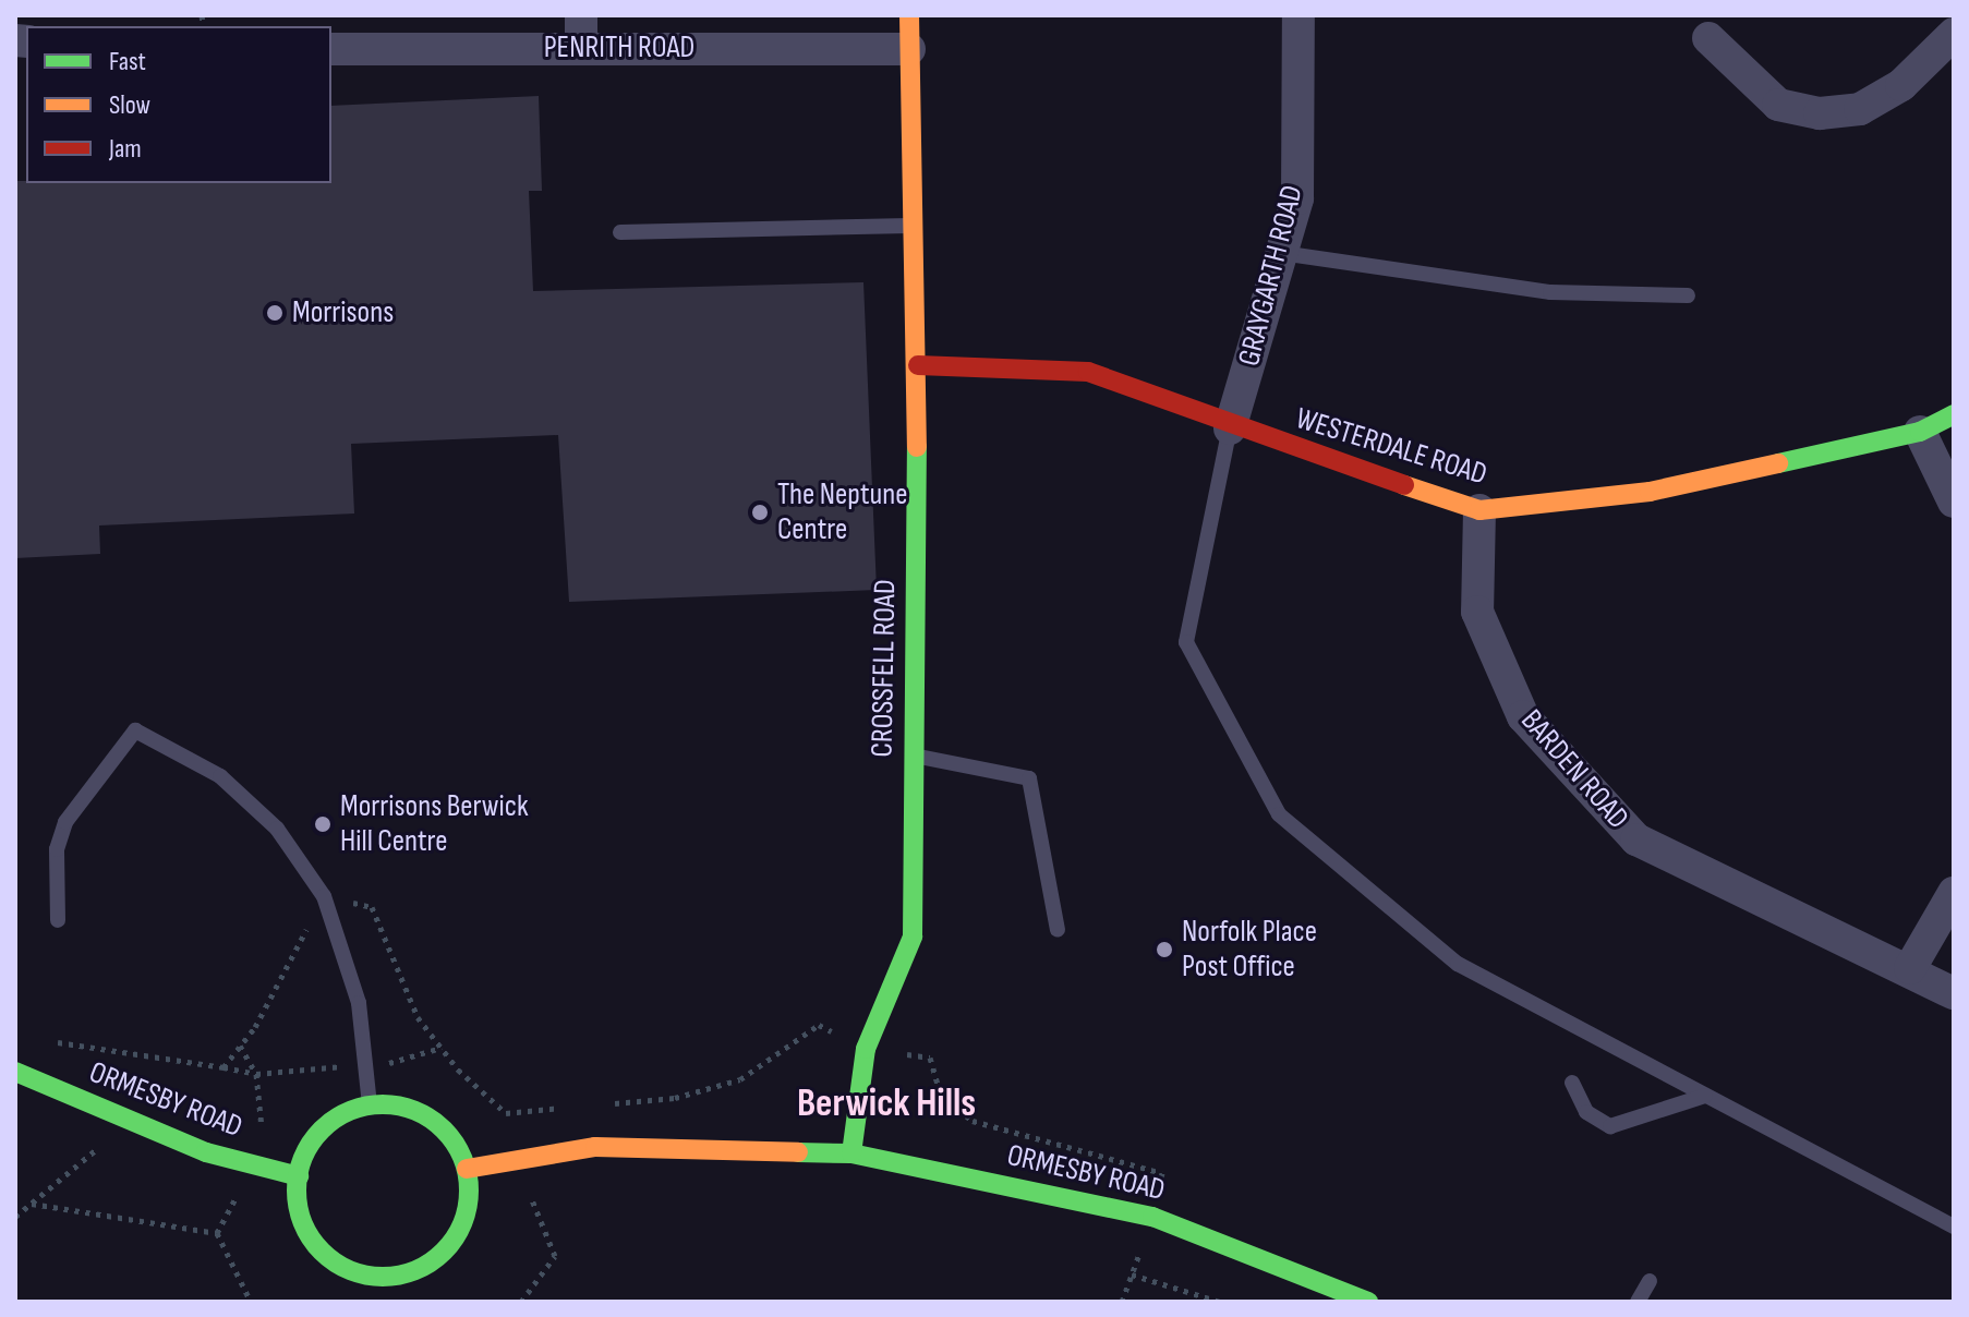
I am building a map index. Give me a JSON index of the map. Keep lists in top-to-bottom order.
{
  "streets": {
    "street": [
      "PENRITH ROAD",
      "GRAYGARTH ROAD",
      "WESTERDALE ROAD",
      "CROSSFELL ROAD",
      "BARDEN ROAD",
      "ORMESBY ROAD"
    ]
  },
  "crossings": [
    ["PENRITH ROAD", "CROSSFELL ROAD"],
    ["GRAYGARTH ROAD", "WESTERDALE ROAD"],
    ["WESTERDALE ROAD", "CROSSFELL ROAD"],
    ["WESTERDALE ROAD", "BARDEN ROAD"],
    ["CROSSFELL ROAD", "ORMESBY ROAD"]
  ],
  "districts": ["Berwick Hills"],
  "places": [
    "Morrisons",
    "The Neptune Centre",
    "Morrisons Berwick Hill Centre",
    "Norfolk Place Post Office"
  ],
  "legend": ["Fast", "Slow", "Jam"]
}
